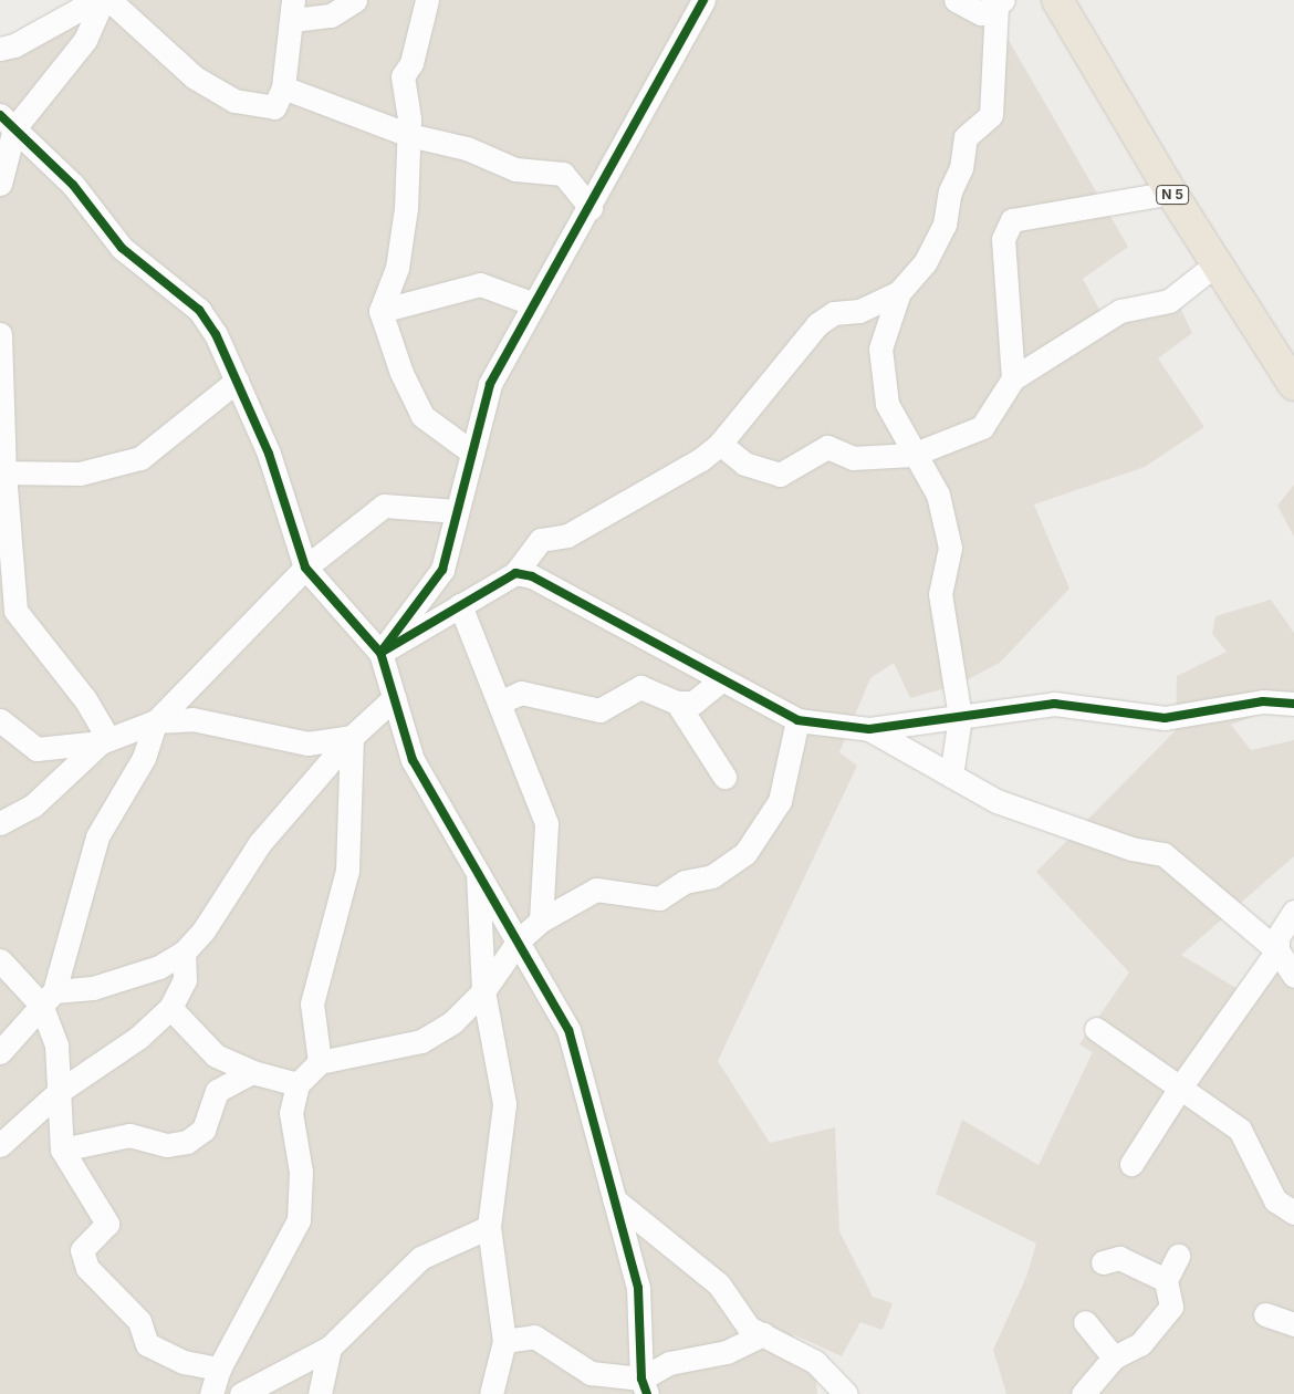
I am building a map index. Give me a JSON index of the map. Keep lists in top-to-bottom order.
{
  "streets": {
    "highway": ["N 5"]
  }
}
